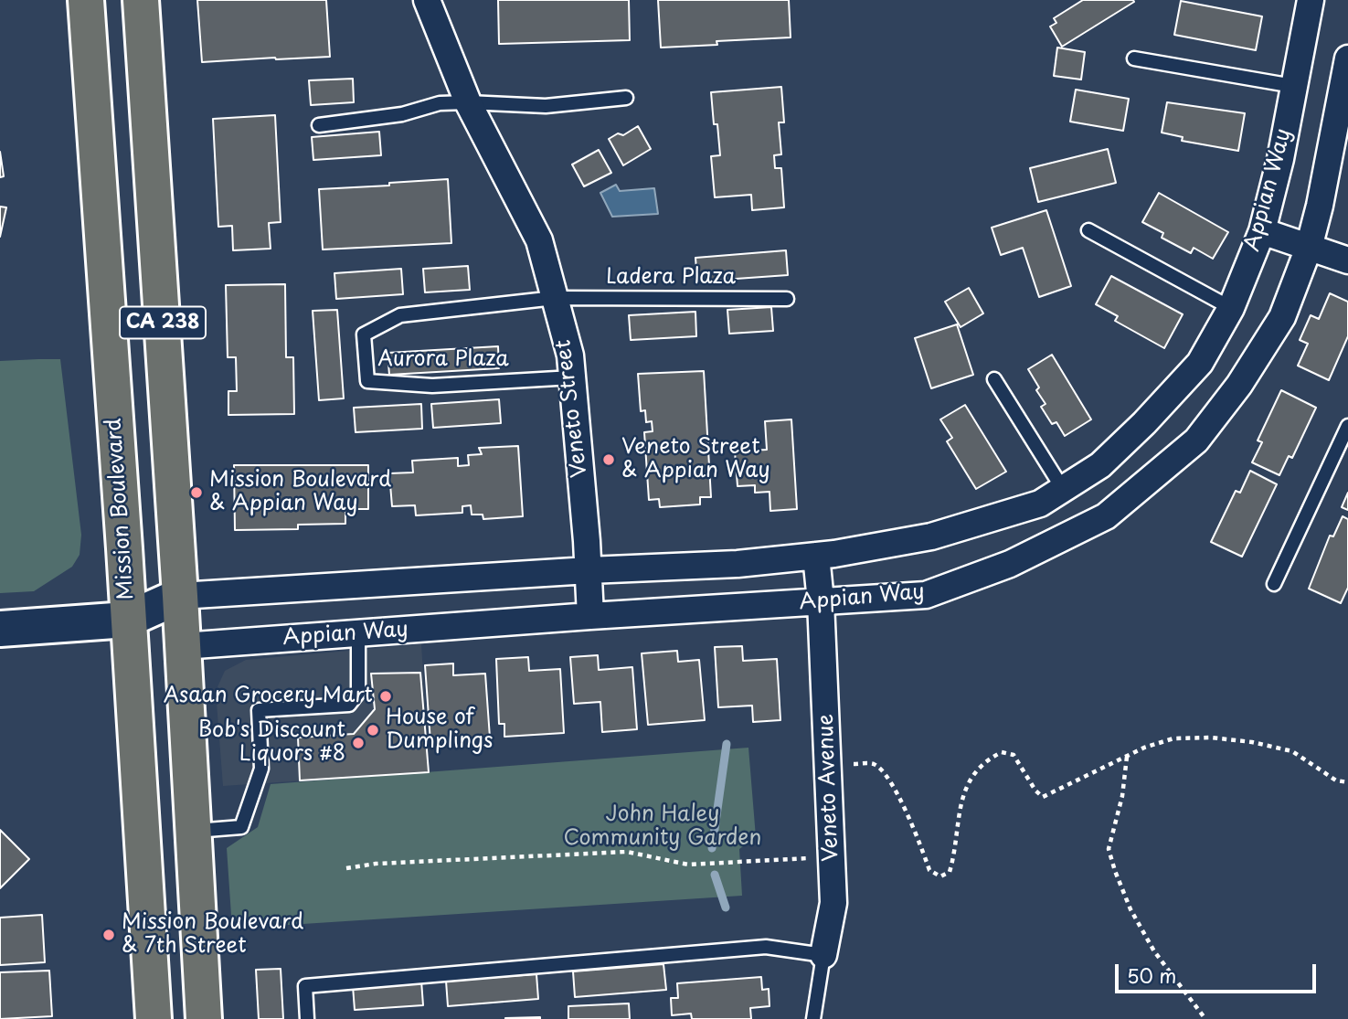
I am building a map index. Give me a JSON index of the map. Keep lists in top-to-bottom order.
{
  "streets": {
    "main road": ["CA 238", "Mission Boulevard"],
    "street": ["Appian Way", "Veneto Street", "Veneto Avenue"],
    "lane": ["Ladera Plaza", "Aurora Plaza"]
  },
  "crossings": [
    ["Appian Way", "CA 238"],
    ["Appian Way", "Veneto Street"],
    ["Appian Way", "Veneto Avenue"],
    ["Ladera Plaza", "Aurora Plaza"],
    ["Ladera Plaza", "Veneto Street"],
    ["Aurora Plaza", "Veneto Street"]
  ],
  "parks": ["John Haley Community Garden"],
  "places": [
    "Veneto Street & Appian Way",
    "Mission Boulevard & Appian Way",
    "Asaan Grocery Mart",
    "House of Dumplings",
    "Bob's Discount Liquors #8",
    "Mission Boulevard & 7th Street"
  ],
  "scale_bar": "50 m"
}
